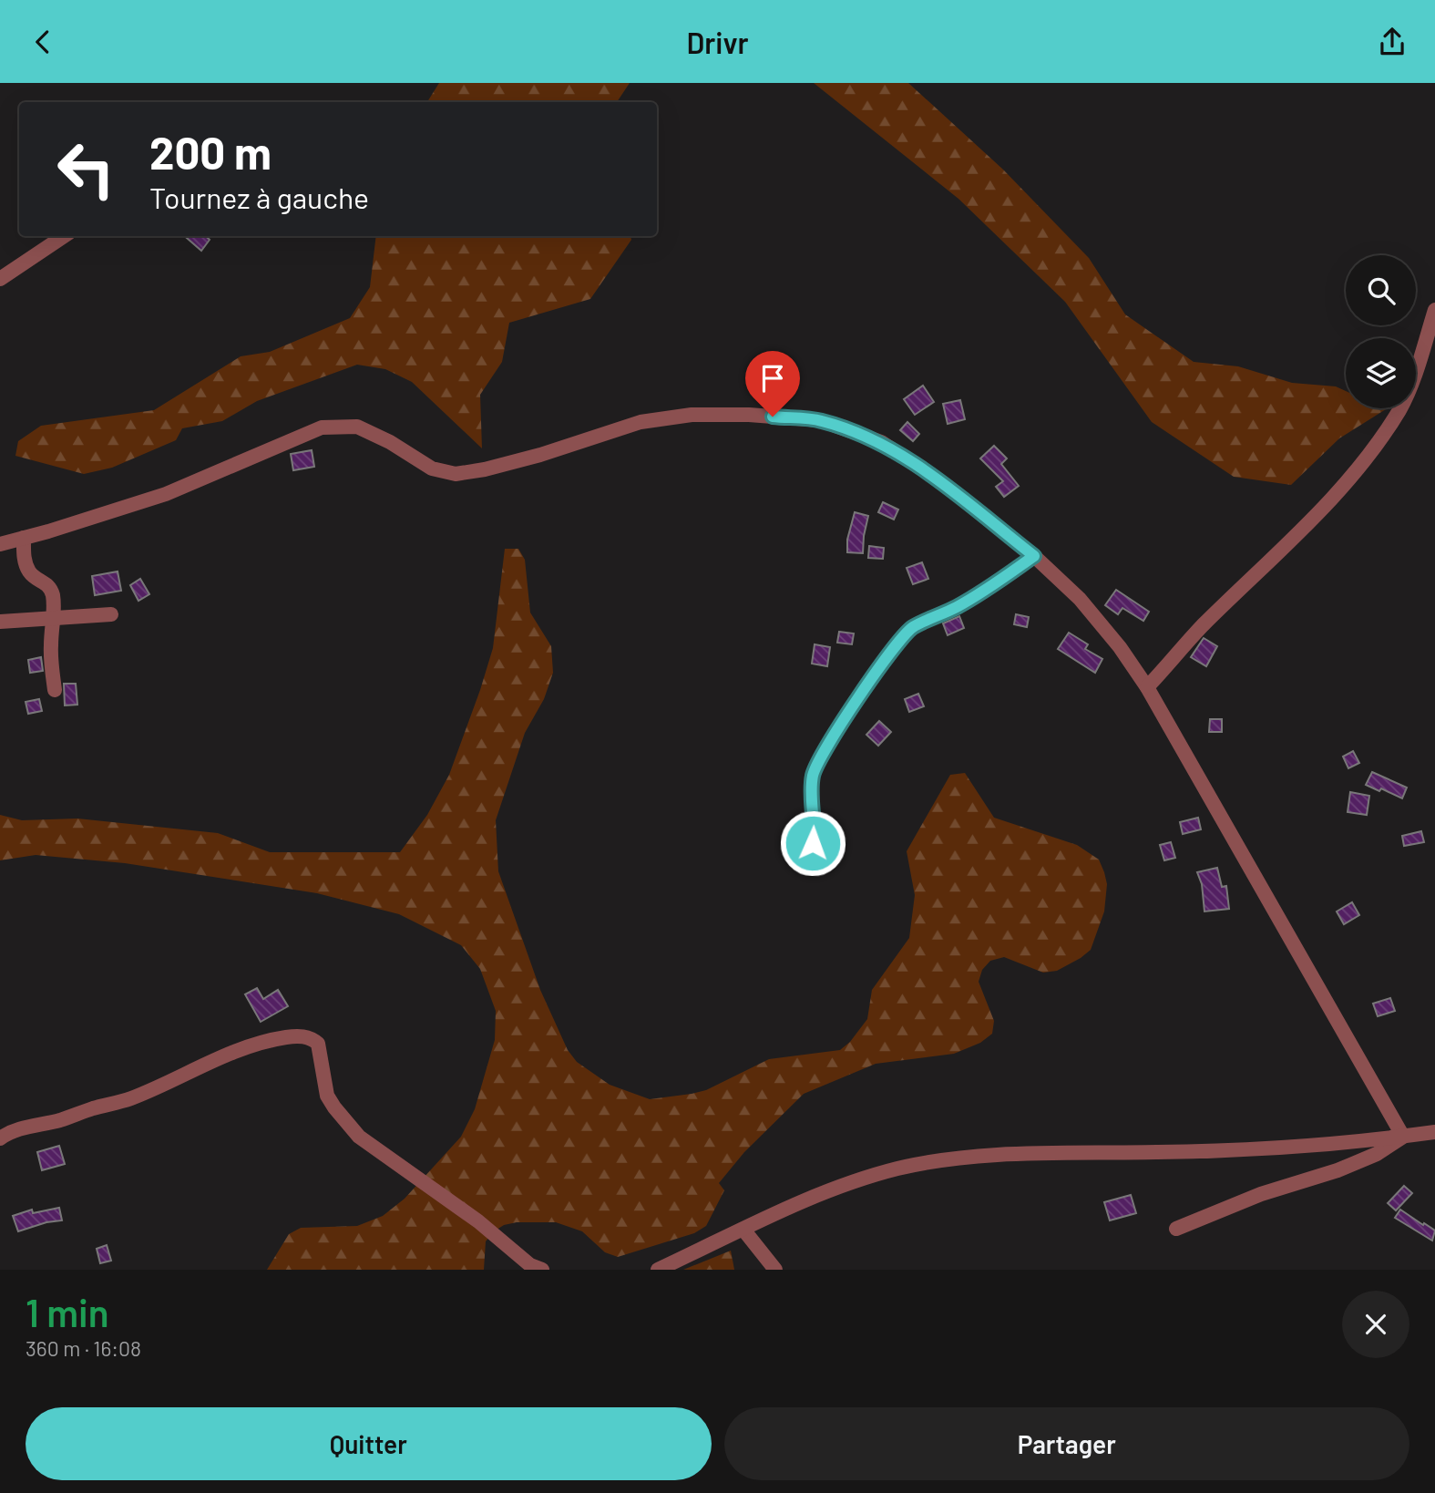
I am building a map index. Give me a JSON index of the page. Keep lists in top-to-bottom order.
{
  "page": {
    "header": "Drivr",
    "turn": ["200 m", "Tournez à gauche"],
    "heading": ["1 min", "360 m · 16:08"],
    "buttons": ["Quitter", "Partager"]
  }
}
